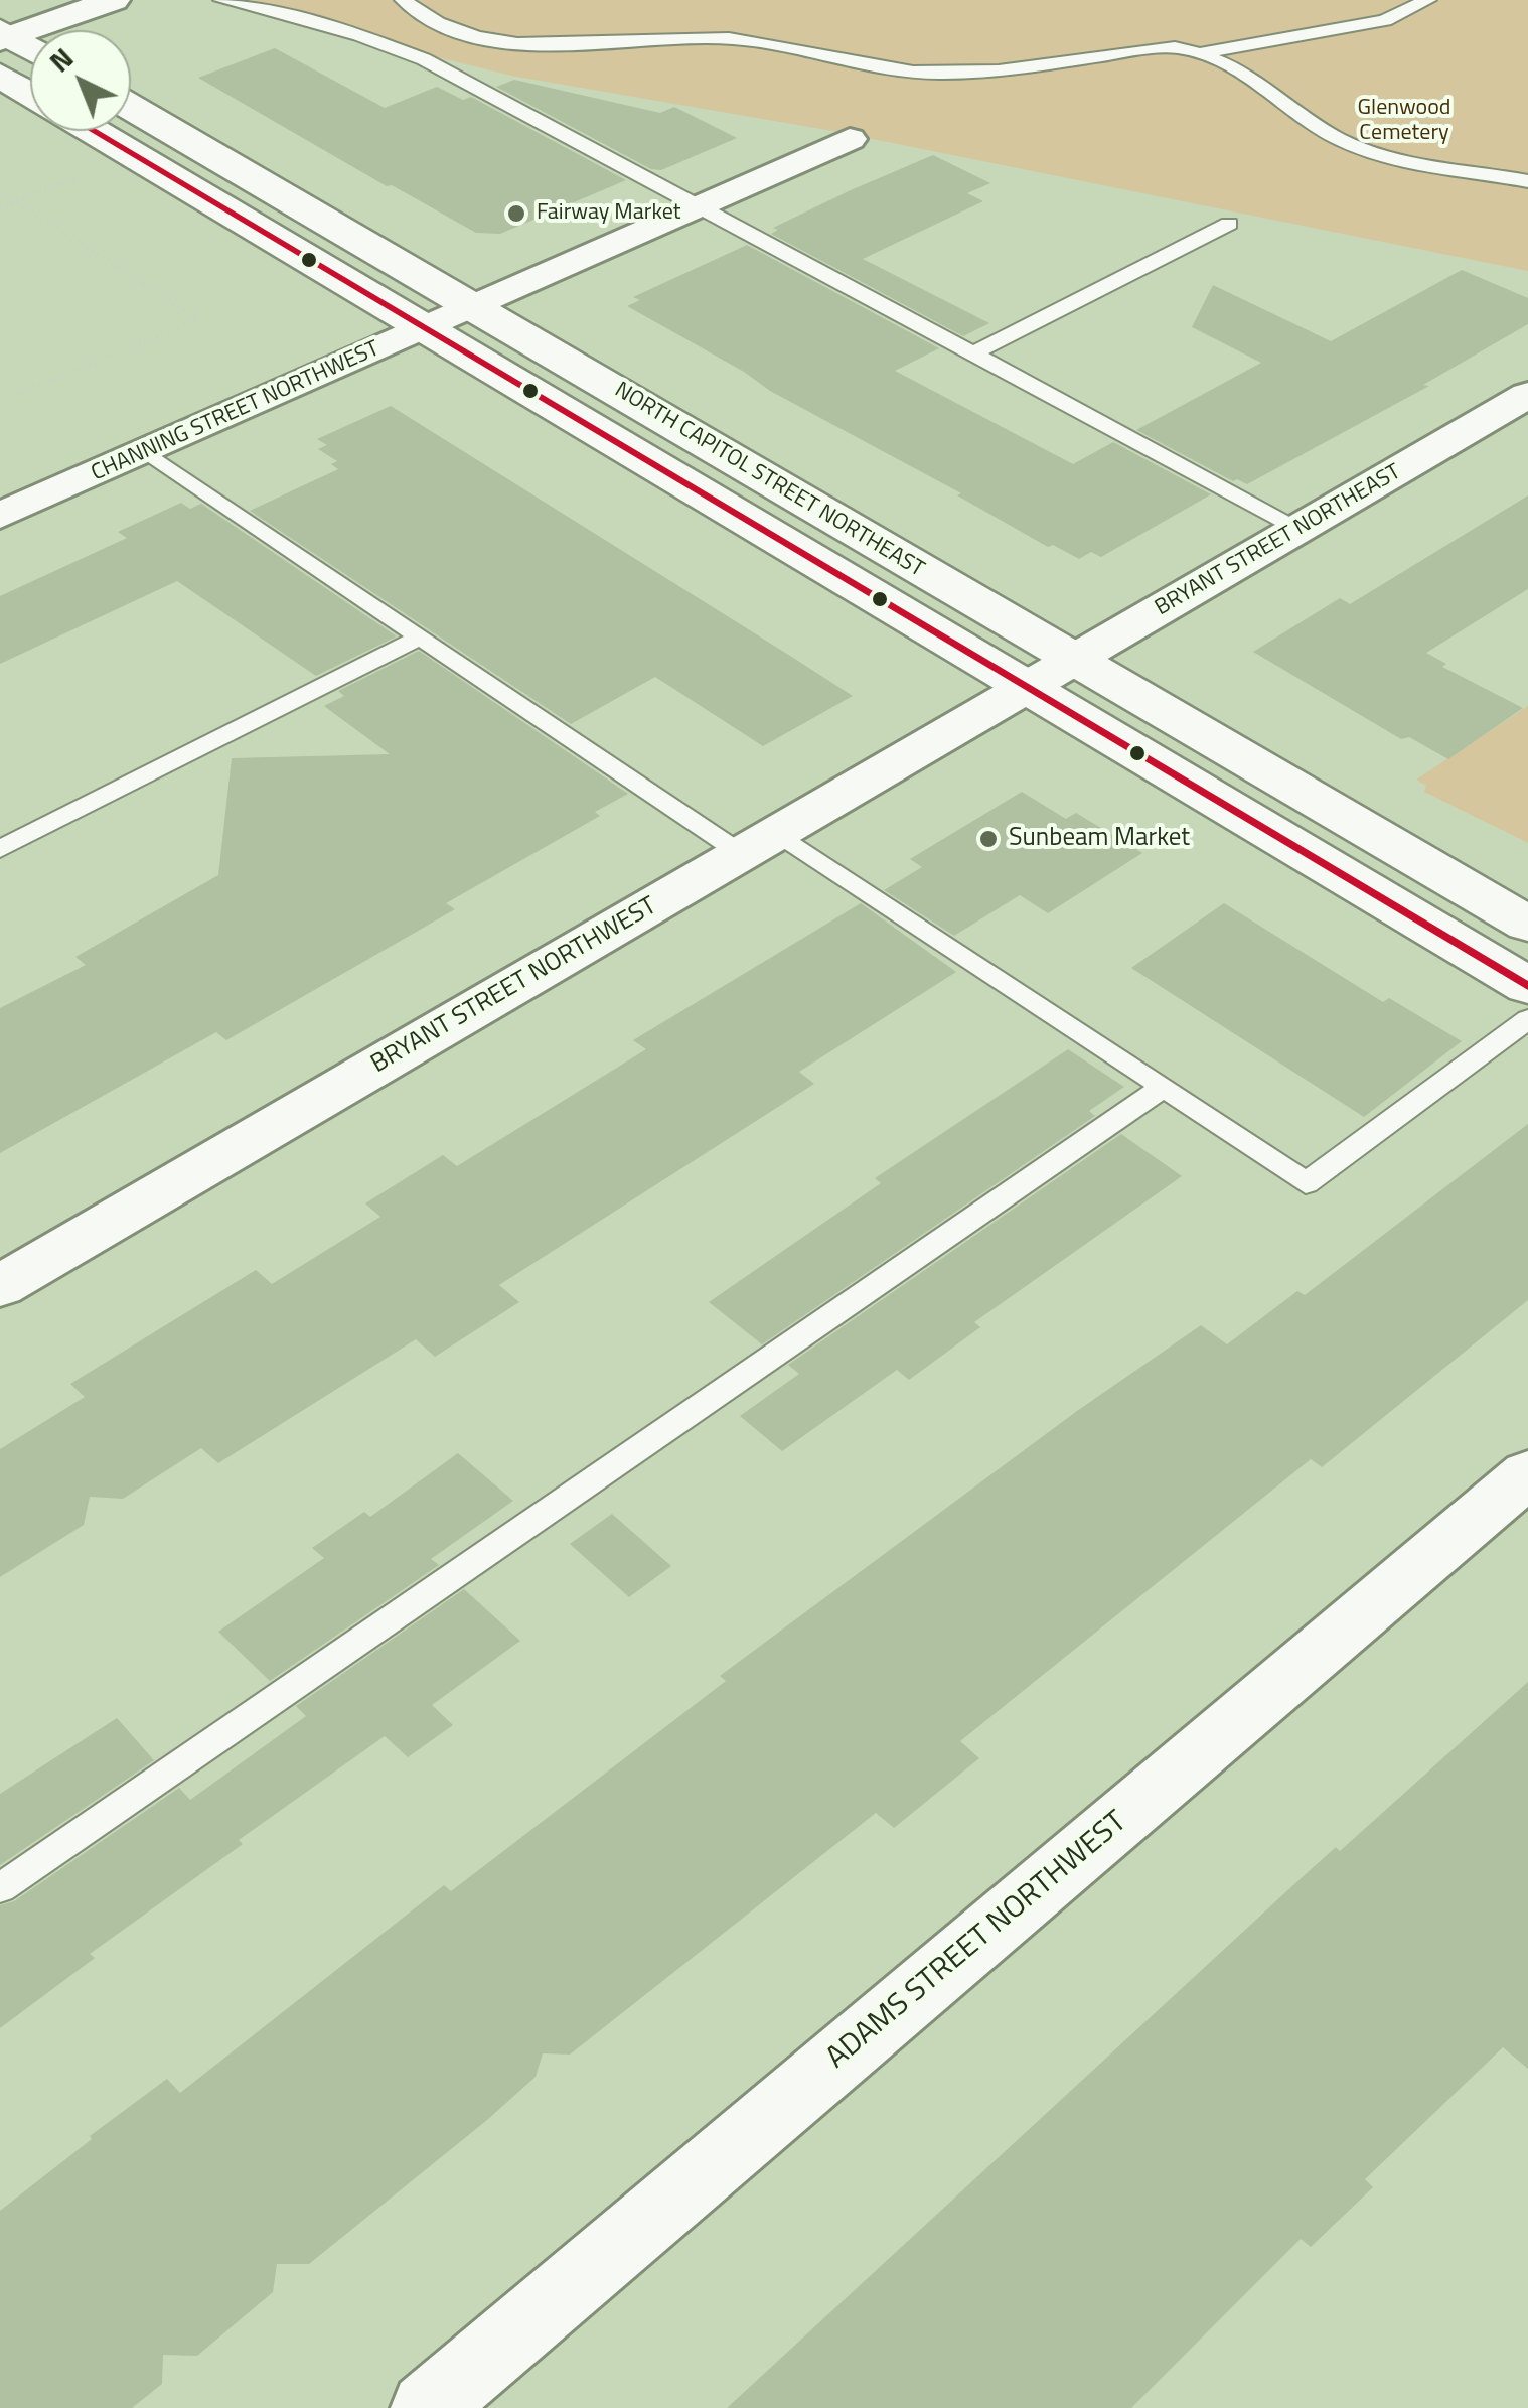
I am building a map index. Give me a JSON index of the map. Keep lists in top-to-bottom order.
{
  "streets": {
    "main road": ["NORTH CAPITOL STREET NORTHEAST"],
    "street": [
      "CHANNING STREET NORTHWEST",
      "BRYANT STREET NORTHEAST",
      "BRYANT STREET NORTHWEST",
      "ADAMS STREET NORTHWEST"
    ]
  },
  "crossings": [
    ["CHANNING STREET NORTHWEST", "NORTH CAPITOL STREET NORTHEAST"],
    ["NORTH CAPITOL STREET NORTHEAST", "BRYANT STREET NORTHEAST"],
    ["BRYANT STREET NORTHEAST", "BRYANT STREET NORTHWEST"]
  ],
  "parks": ["Glenwood Cemetery"],
  "places": ["Fairway Market", "Sunbeam Market"],
  "north": "top left"
}
